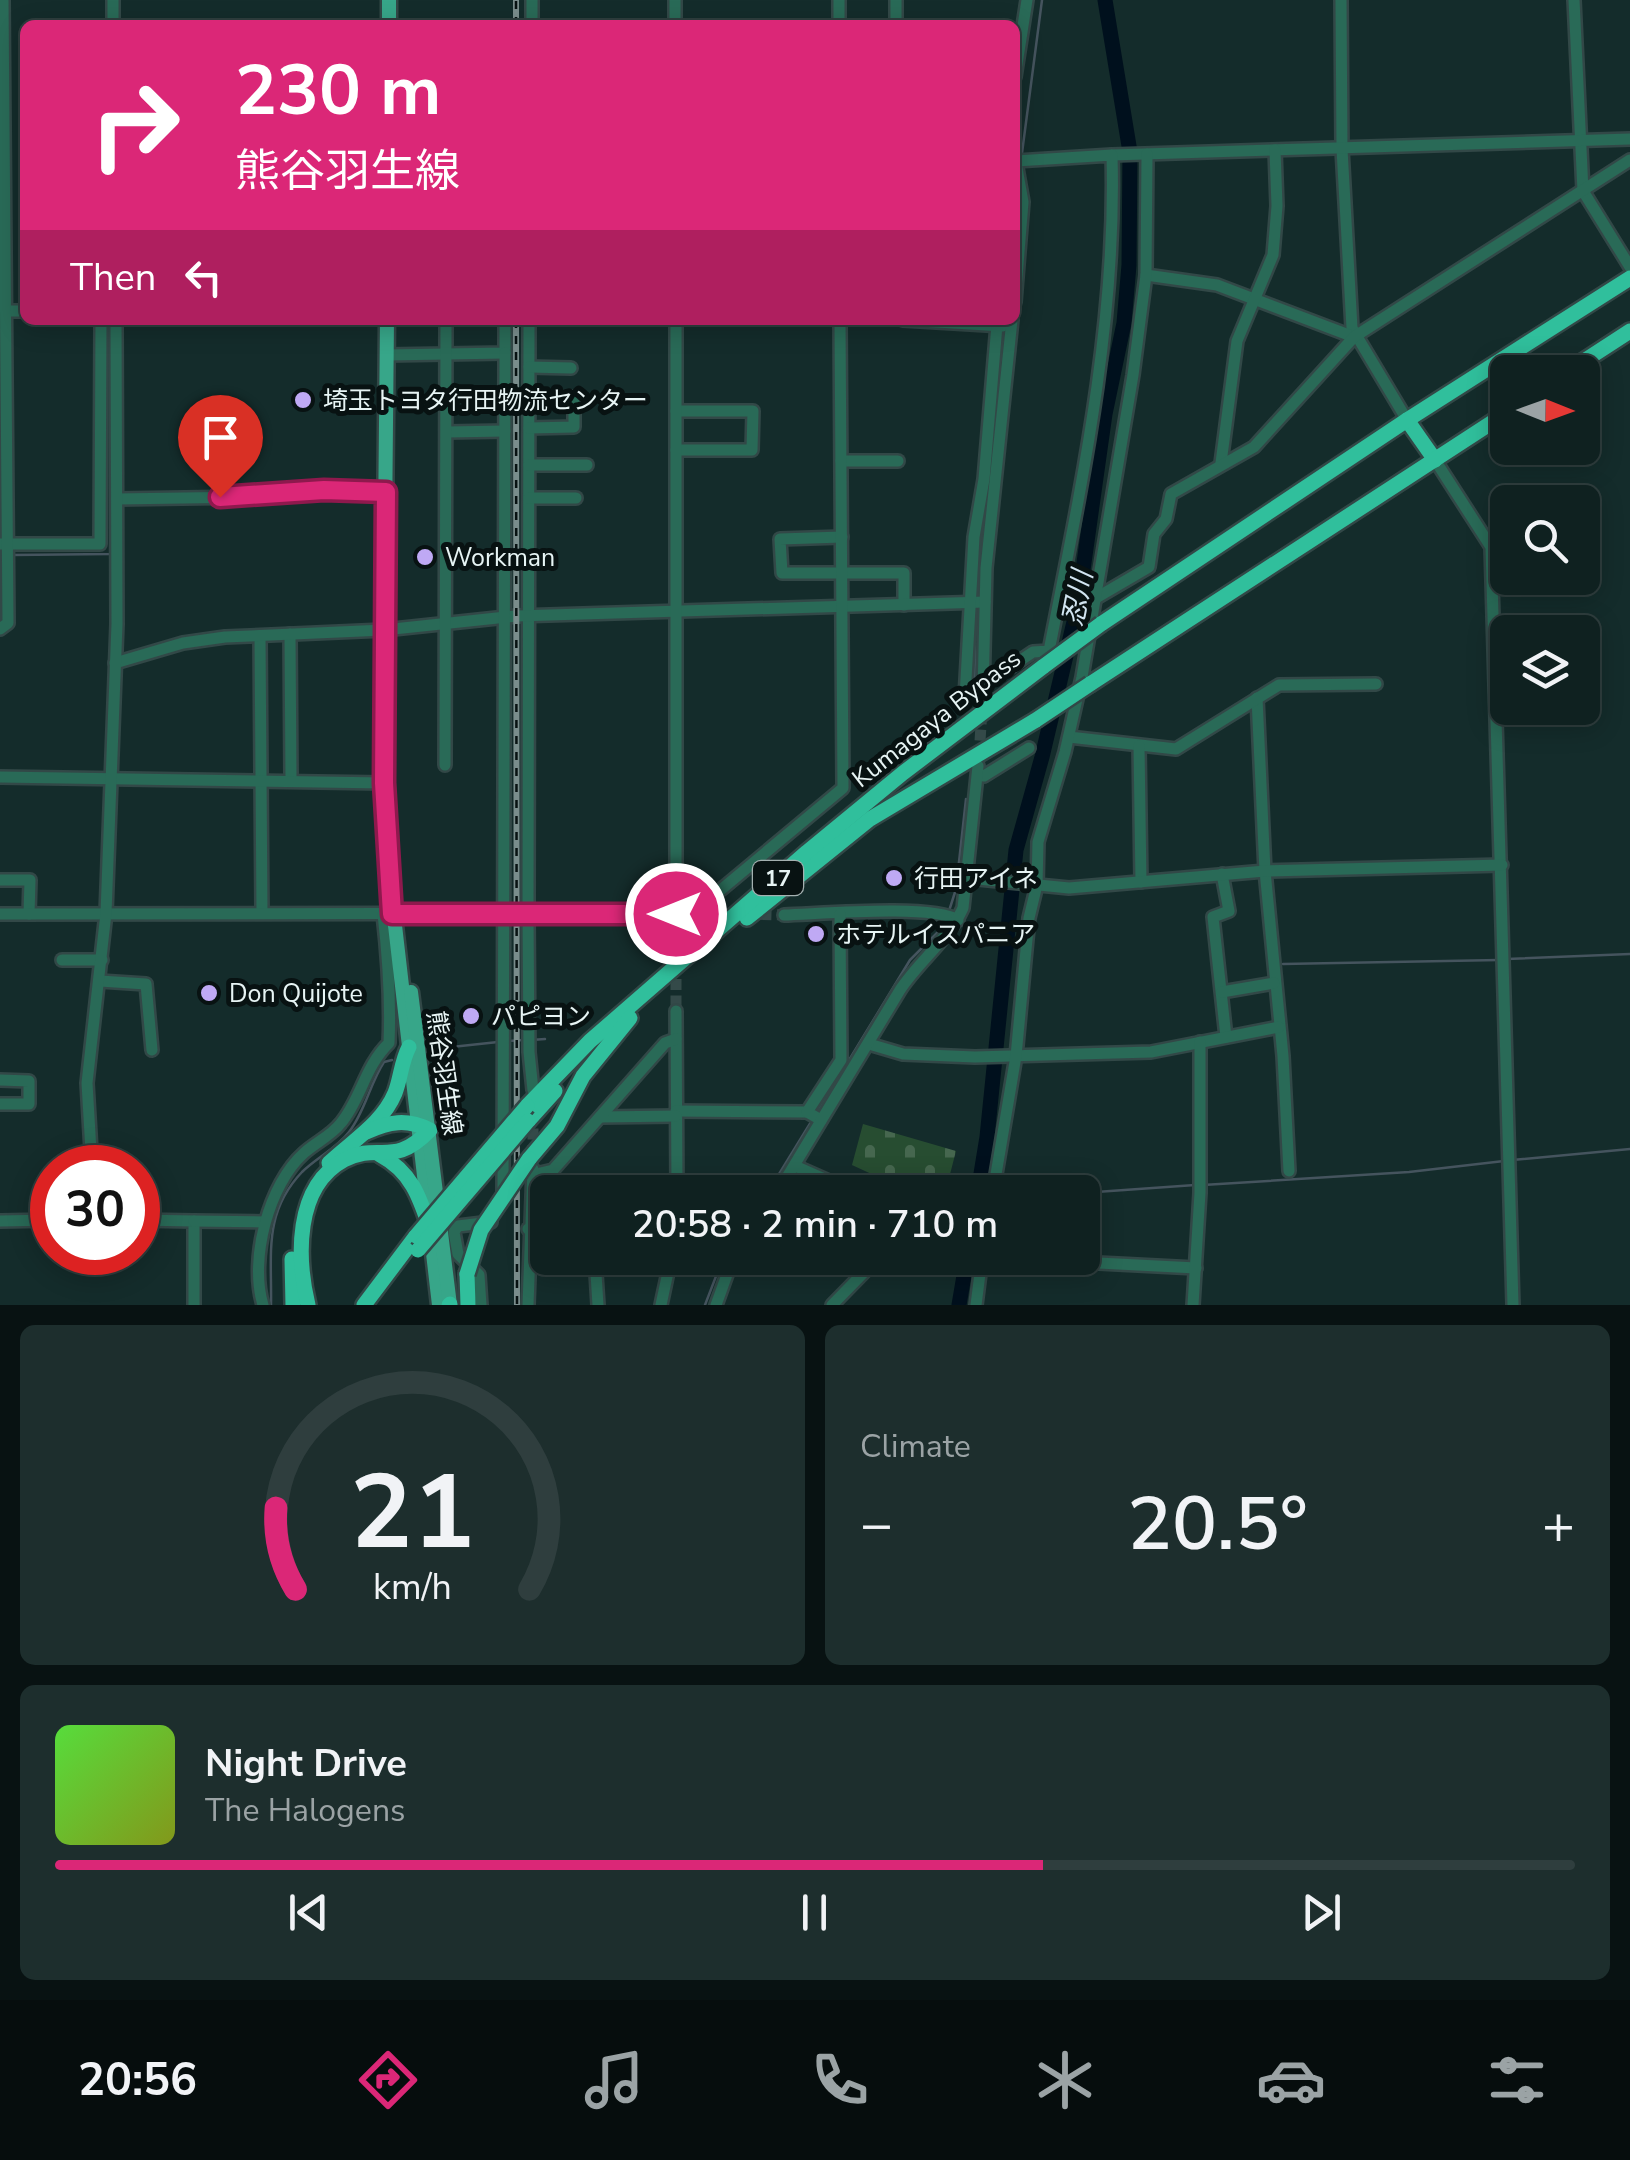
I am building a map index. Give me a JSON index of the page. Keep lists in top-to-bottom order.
{
  "streets": {
    "highway": ["Kumagaya Bypass", "17"],
    "main road": ["熊谷羽生線"]
  },
  "crossings": [
    ["Kumagaya Bypass", "熊谷羽生線"]
  ],
  "water": ["忍川"],
  "places": [
    "埼玉トヨタ行田物流センター",
    "Workman",
    "行田アイネ",
    "ホテルイスパニア",
    "Don Quijote",
    "パピヨン"
  ],
  "north": "right",
  "page": {
    "turn": ["230 m", "熊谷羽生線"],
    "then": "Then",
    "limit": "30",
    "trip": "20:58 · 2 min · 710 m",
    "tile": "Climate",
    "heat": ["−", "20.5°", "+"],
    "song": ["Night Drive", "The Halogens"],
    "tabs": "20:56",
    "gauge": ["21", "km/h"]
  }
}
